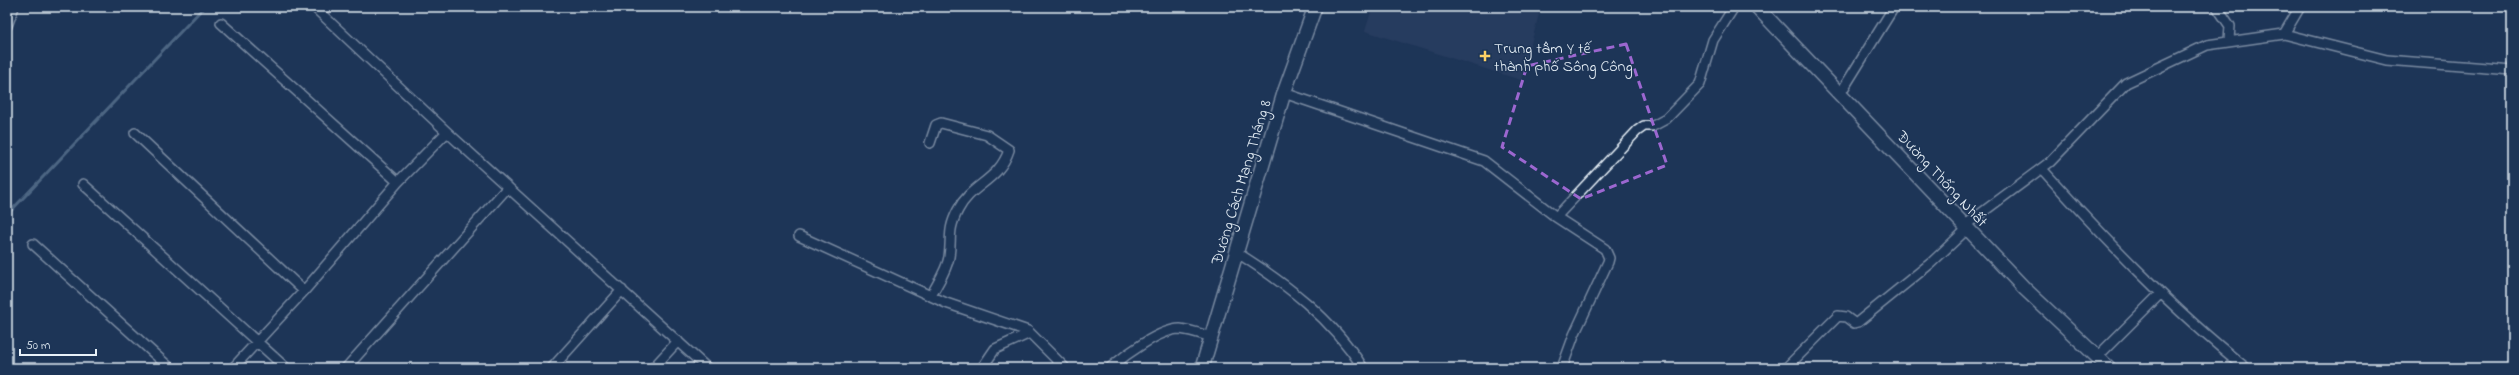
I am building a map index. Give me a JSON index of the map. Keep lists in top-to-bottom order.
{
  "streets": {
    "street": ["Đường Thống Nhất", "Đường Cách Mạng Tháng 8"]
  },
  "places": {
    "health": ["Trung tâm Y tế thành phố Sông Công"]
  },
  "scale_bar": "50 m"
}
